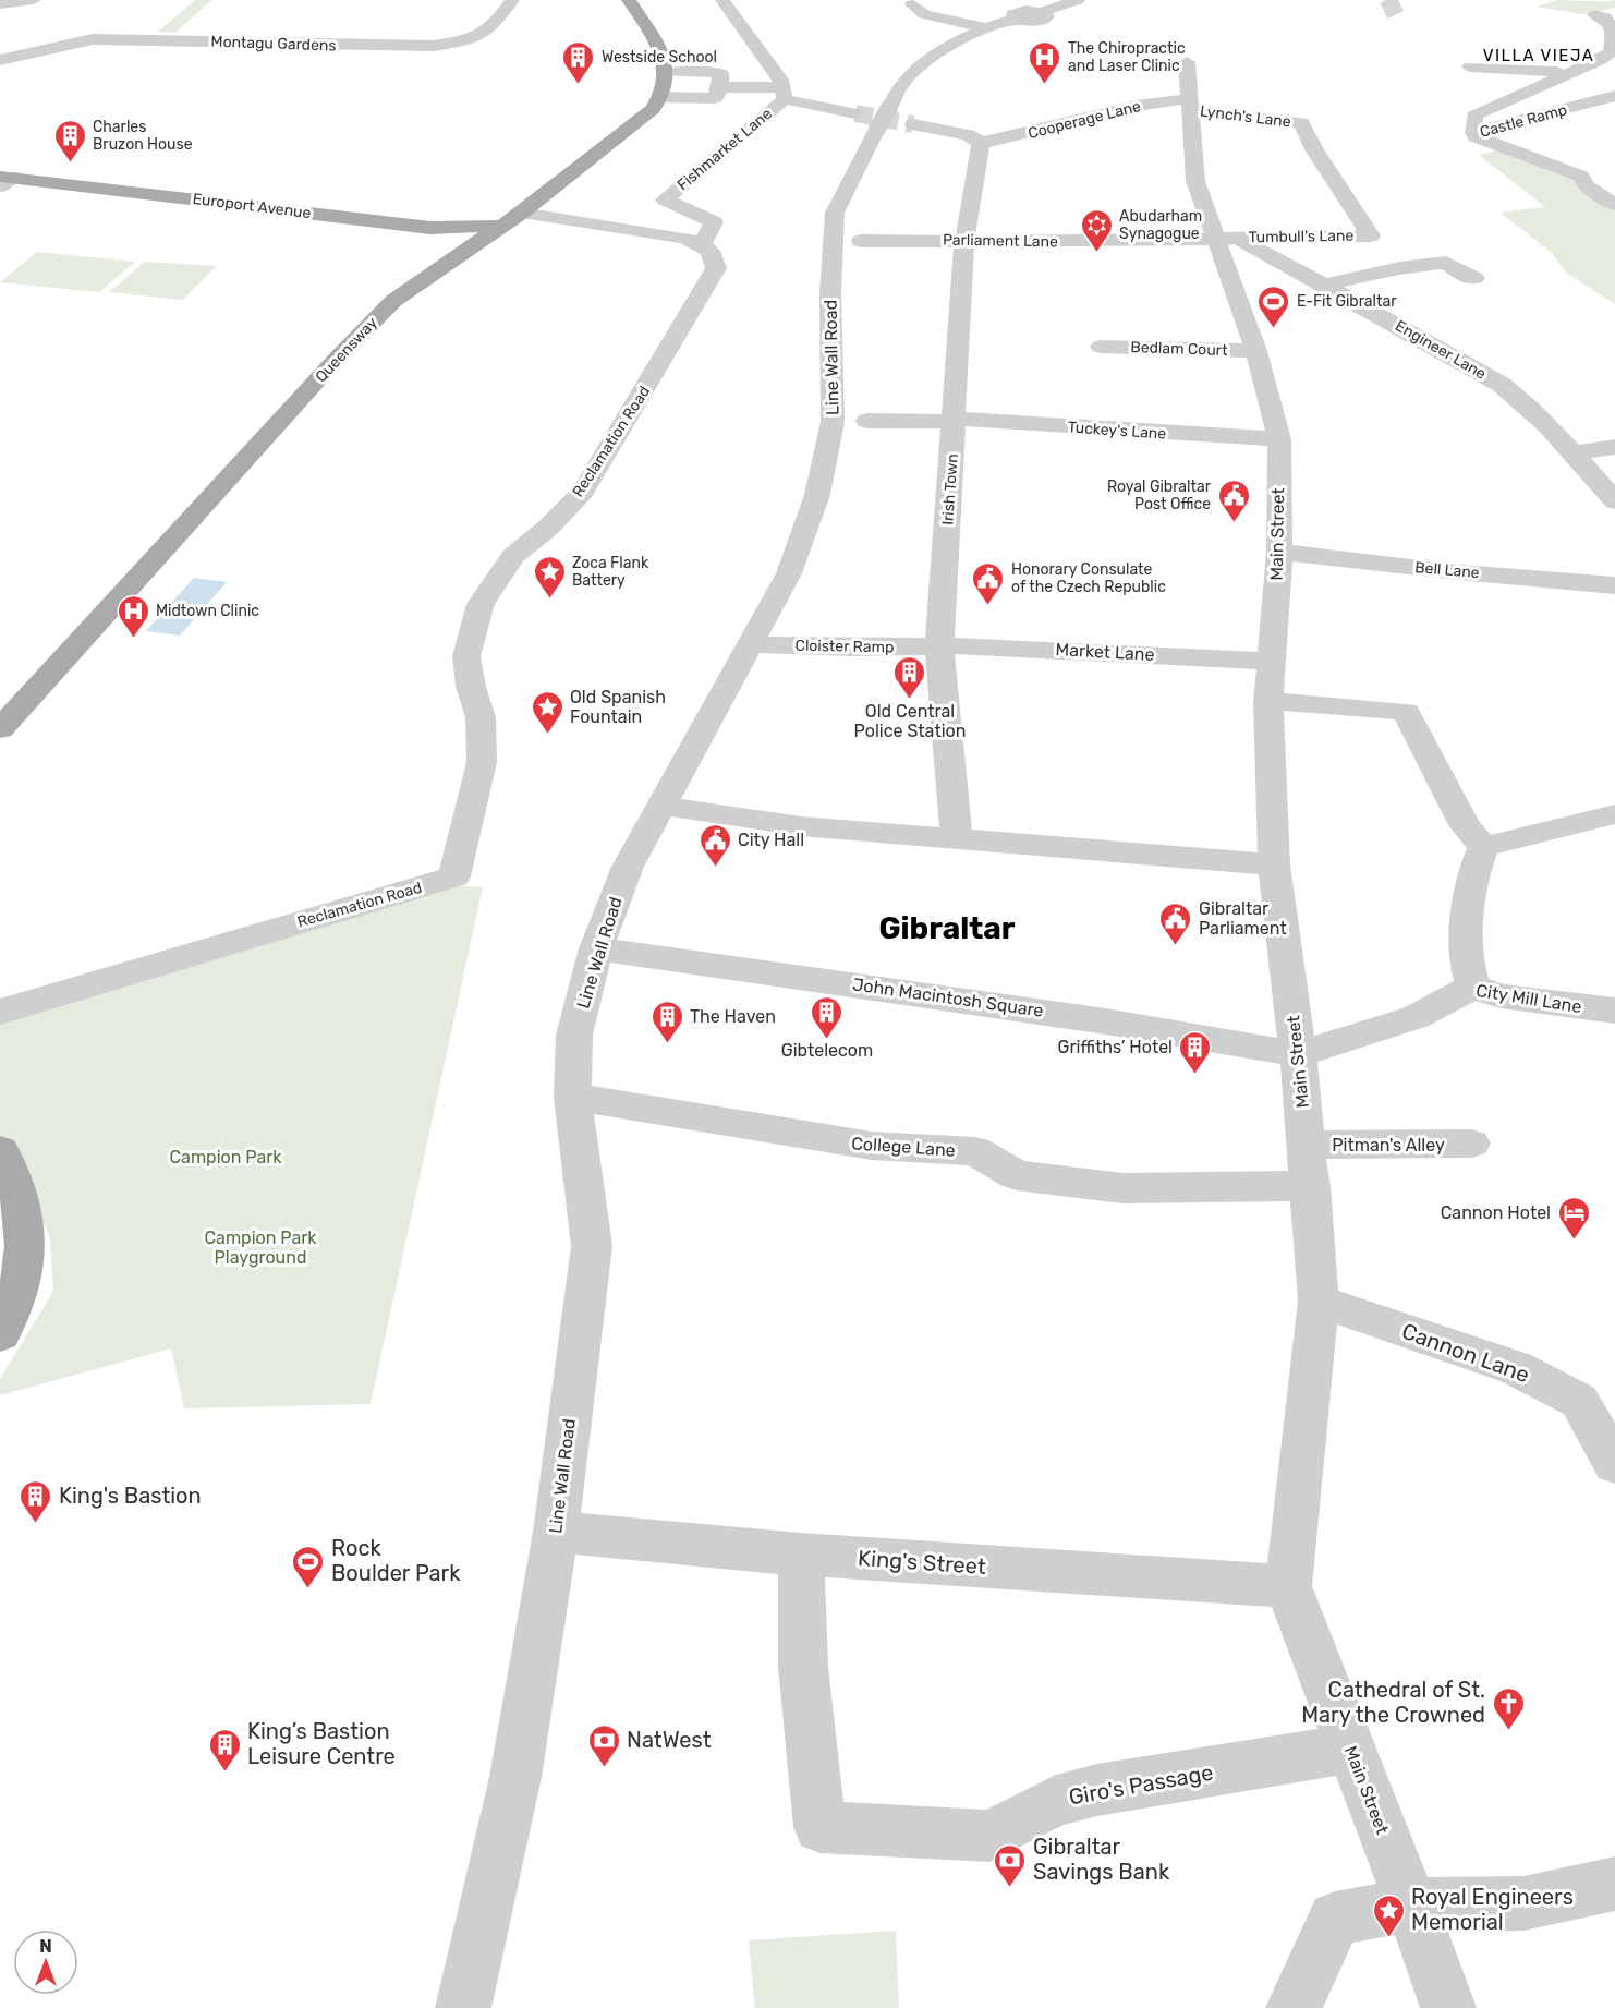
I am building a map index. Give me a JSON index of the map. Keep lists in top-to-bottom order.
{
  "streets": {
    "main road": ["Europort Avenue", "Queensway"],
    "street": [
      "Montagu Gardens",
      "Lynch's Lane",
      "Cooperage Lane",
      "Castle Ramp",
      "Fishmarket Lane",
      "Tumbull's Lane",
      "Parliament Lane",
      "Bedlam Court",
      "Engineer Lane",
      "Line Wall Road",
      "Tuckey's Lane",
      "Reclamation Road",
      "Irish Town",
      "Main Street",
      "Bell Lane",
      "Cloister Ramp",
      "Market Lane",
      "John Macintosh Square",
      "City Mill Lane",
      "Pitman's Alley",
      "College Lane",
      "Cannon Lane",
      "King's Street",
      "Giro's Passage"
    ]
  },
  "crossings": [
    ["Lynch's Lane", "Cooperage Lane"],
    ["Lynch's Lane", "Tumbull's Lane"],
    ["Lynch's Lane", "Main Street"],
    ["Cooperage Lane", "Irish Town"],
    ["Cooperage Lane", "Main Street"],
    ["Fishmarket Lane", "Reclamation Road"],
    ["Europort Avenue", "Queensway"],
    ["Tumbull's Lane", "Parliament Lane"],
    ["Tumbull's Lane", "Engineer Lane"],
    ["Tumbull's Lane", "Main Street"],
    ["Parliament Lane", "Engineer Lane"],
    ["Parliament Lane", "Irish Town"],
    ["Parliament Lane", "Main Street"],
    ["Bedlam Court", "Main Street"],
    ["Engineer Lane", "Main Street"],
    ["Line Wall Road", "Cloister Ramp"],
    ["Line Wall Road", "John Macintosh Square"],
    ["Line Wall Road", "College Lane"],
    ["Line Wall Road", "King's Street"],
    ["Tuckey's Lane", "Irish Town"],
    ["Tuckey's Lane", "Main Street"],
    ["Irish Town", "Cloister Ramp"],
    ["Irish Town", "Market Lane"],
    ["Main Street", "Bell Lane"],
    ["Main Street", "Market Lane"],
    ["Main Street", "John Macintosh Square"],
    ["Main Street", "City Mill Lane"],
    ["Main Street", "Pitman's Alley"],
    ["Main Street", "College Lane"],
    ["Main Street", "Cannon Lane"],
    ["Main Street", "King's Street"],
    ["Main Street", "Giro's Passage"],
    ["Cloister Ramp", "Market Lane"],
    ["John Macintosh Square", "City Mill Lane"],
    ["King's Street", "Giro's Passage"]
  ],
  "districts": ["VILLA VIEJA", "Gibraltar"],
  "parks": ["Campion Park", "Campion Park Playground"],
  "places": {
    "building": [
      "Westside School",
      "Charles Bruzon House",
      "Old Central Police Station",
      "Gibtelecom",
      "The Haven",
      "Griffiths’ Hotel",
      "King's Bastion",
      "King’s Bastion Leisure Centre"
    ],
    "hospital": ["The Chiropractic and Laser Clinic", "Midtown Clinic"],
    "synagogue": ["Abudarham Synagogue"],
    "sports": ["E-Fit Gibraltar", "Rock Boulder Park"],
    "public building": [
      "Royal Gibraltar Post Office",
      "Honorary Consulate of the Czech Republic",
      "City Hall",
      "Gibraltar Parliament"
    ],
    "place": ["Zoca Flank Battery", "Old Spanish Fountain", "Royal Engineers Memorial"],
    "hotel": ["Cannon Hotel"],
    "church": ["Cathedral of St. Mary the Crowned"],
    "bank": ["NatWest", "Gibraltar Savings Bank"]
  },
  "north": "top"
}
